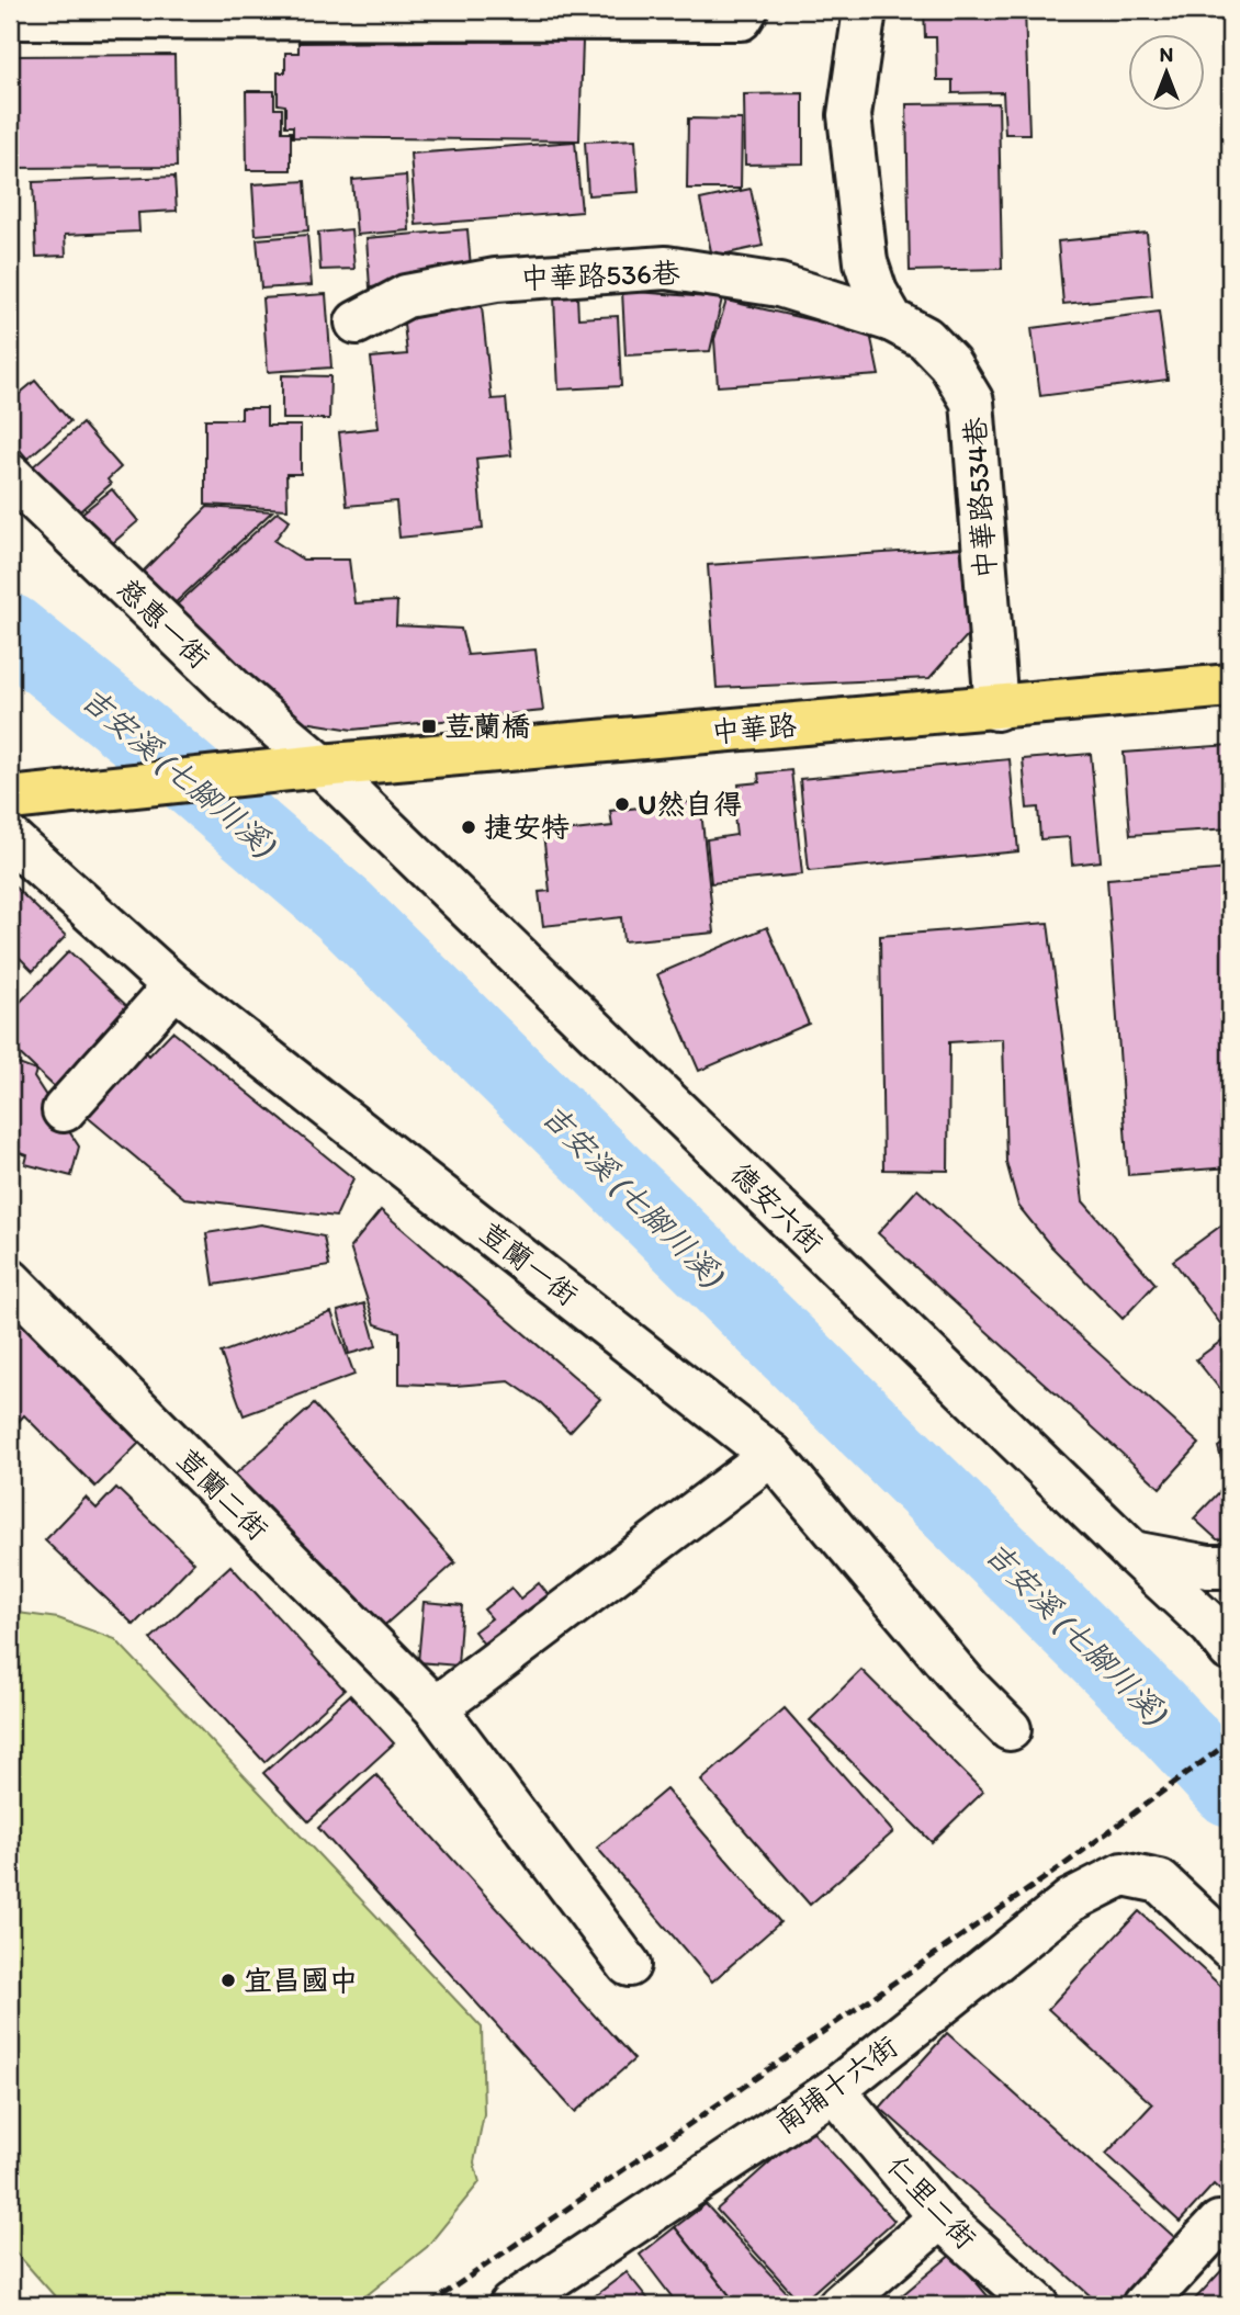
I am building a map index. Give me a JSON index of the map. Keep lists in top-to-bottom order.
{
  "streets": {
    "main road": ["中華路"],
    "street": [
      "中華路536巷",
      "中華路534巷",
      "慈惠一街",
      "德安六街",
      "荳蘭一街",
      "荳蘭二街",
      "南埔十六街",
      "仁里二街"
    ]
  },
  "crossings": [
    ["中華路536巷", "中華路534巷"],
    ["中華路534巷", "中華路"],
    ["慈惠一街", "中華路"],
    ["慈惠一街", "德安六街"],
    ["中華路", "德安六街"],
    ["南埔十六街", "仁里二街"]
  ],
  "water": ["吉安溪 (七腳川溪)"],
  "places": {
    "transit": ["荳蘭橋"],
    "other": ["U然自得", "捷安特", "宜昌國中"]
  },
  "north": "top"
}
